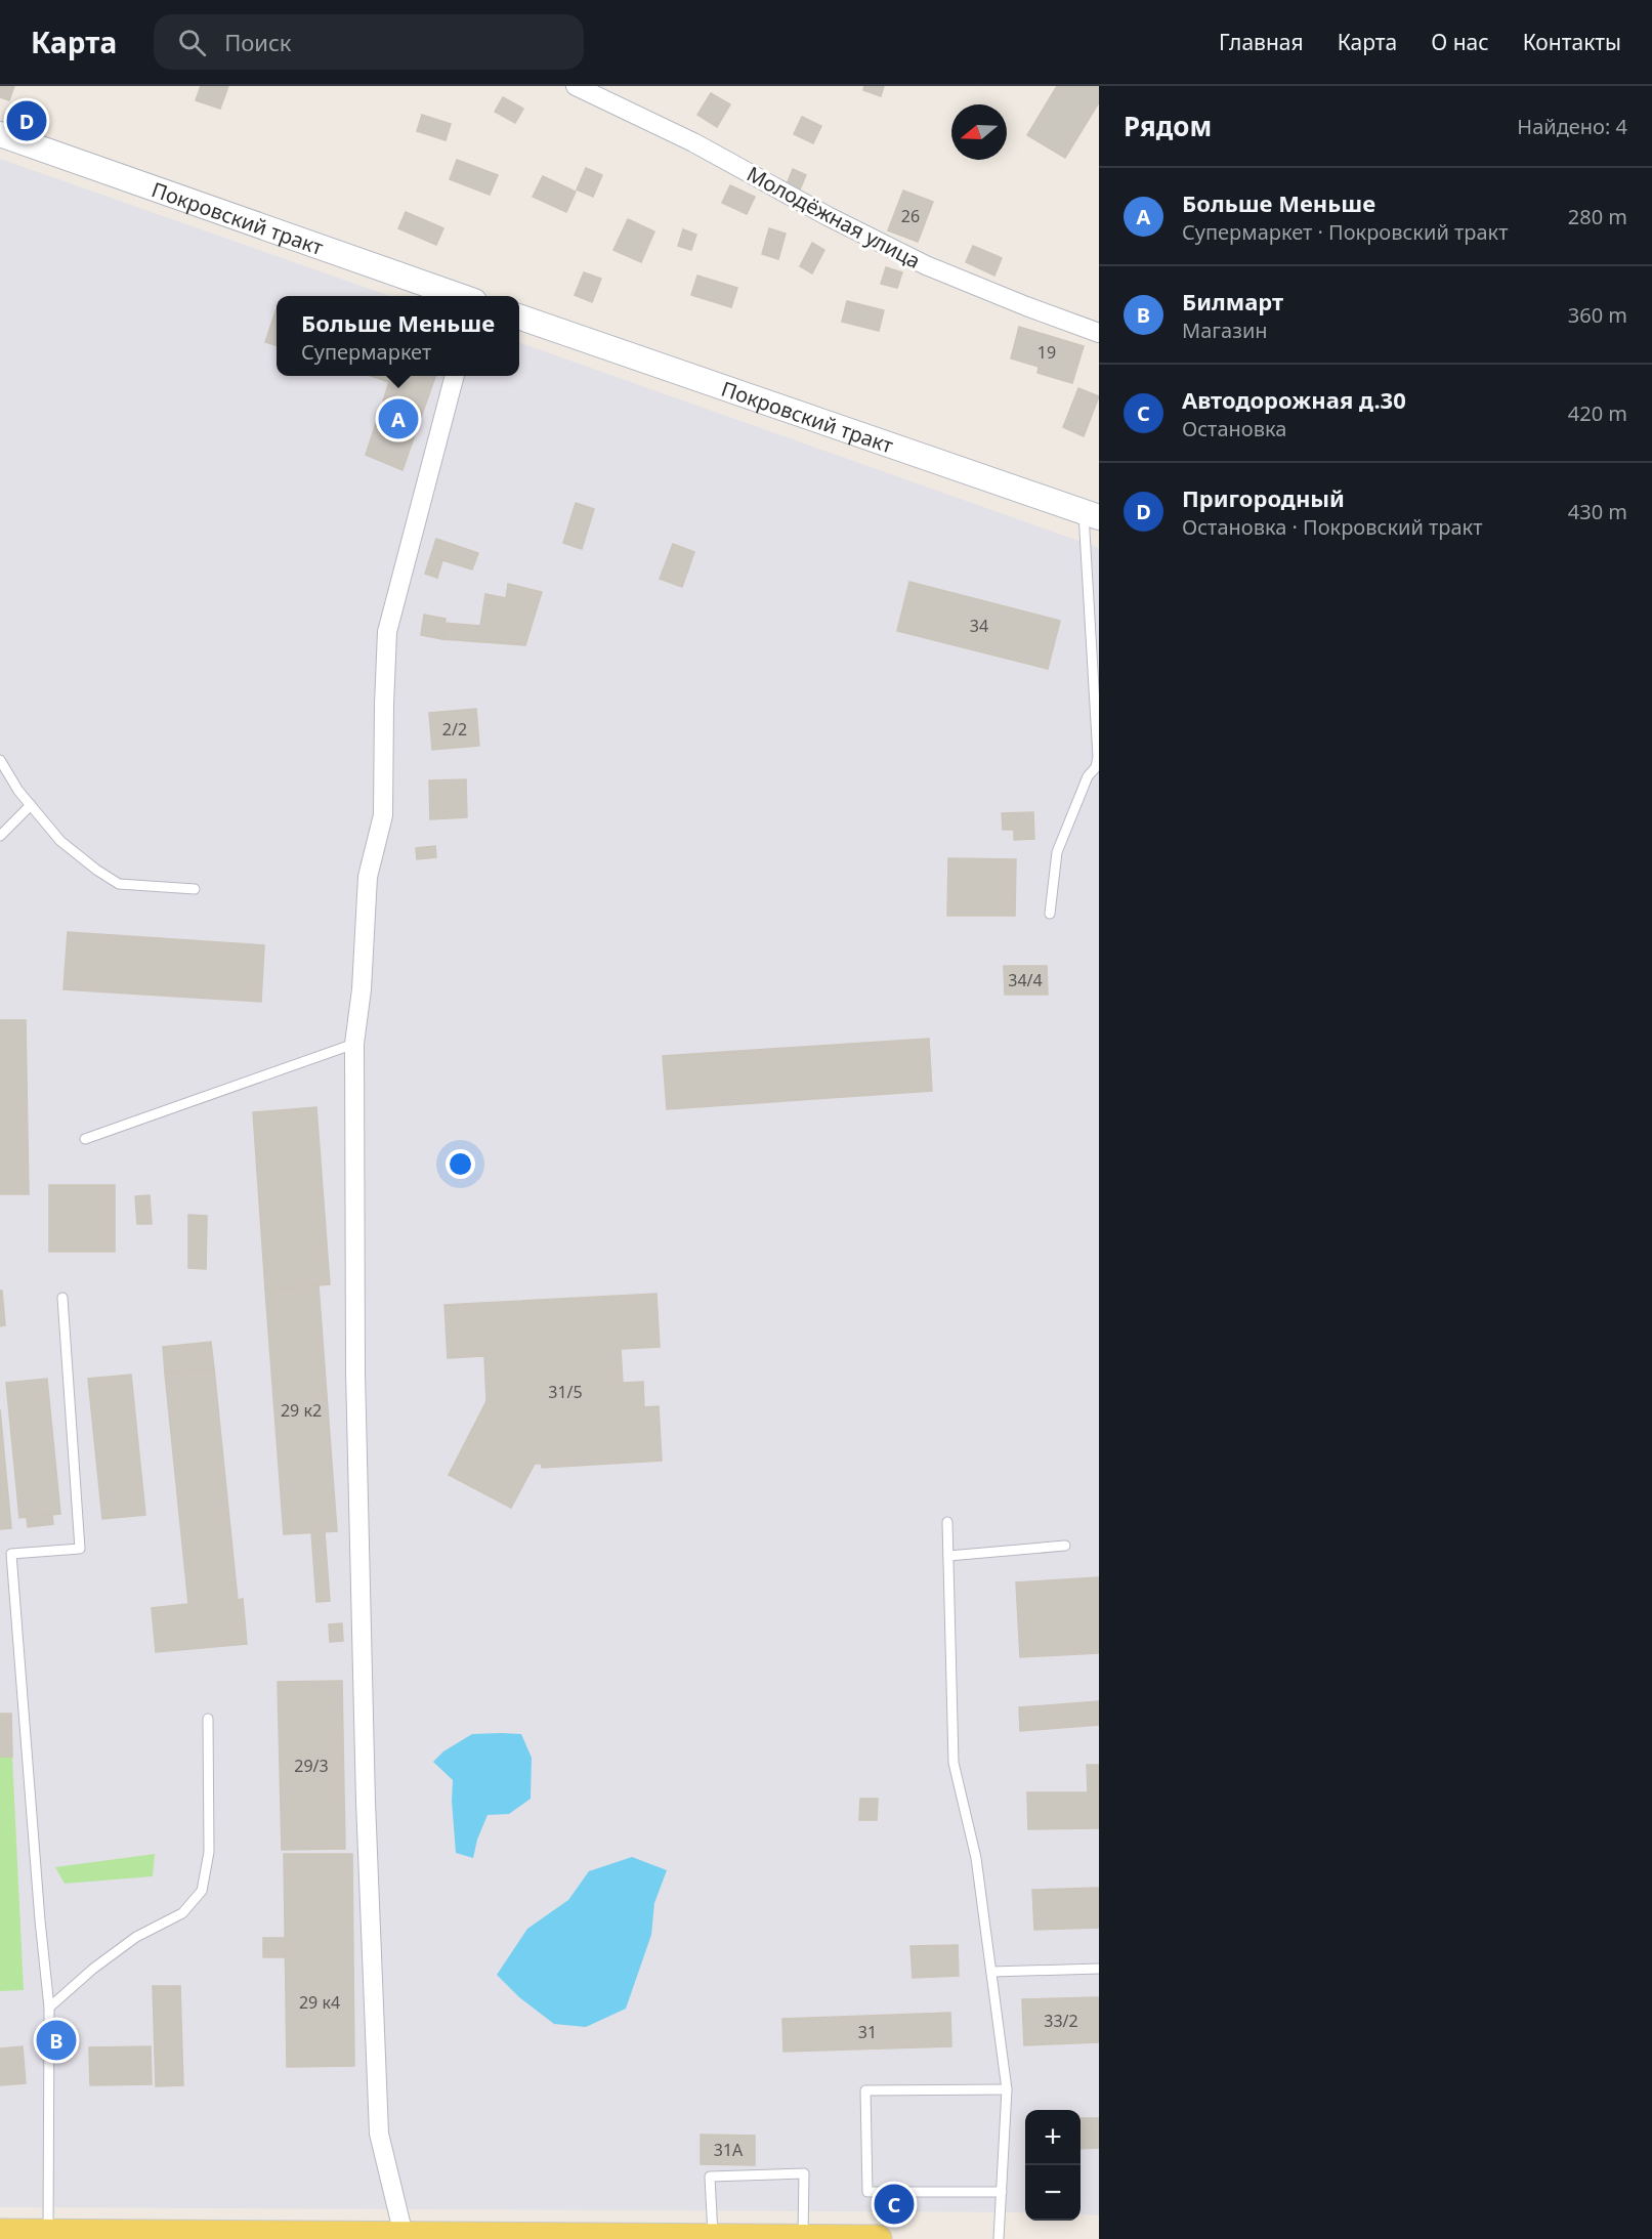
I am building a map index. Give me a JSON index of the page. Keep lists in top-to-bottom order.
{
  "streets": {
    "main road": ["Покровский тракт"],
    "street": ["Молодёжная улица"]
  },
  "house_numbers": [
    "26",
    "19",
    "34",
    "2/2",
    "34/4",
    "31/5",
    "29 к2",
    "29/3",
    "29 к4",
    "33/2",
    "31",
    "31А"
  ],
  "north": "left",
  "page": {
    "header": "Карта",
    "search": "Поиск",
    "nav": [
      "Главная",
      "Карта",
      "О нас",
      "Контакты"
    ],
    "heading": ["Рядом", "Найдено: 4"],
    "pins": [
      "D",
      "A",
      "B",
      "C"
    ],
    "list": [
      {
        "mark": "A",
        "name": "Больше Меньше",
        "note": "Супермаркет · Покровский тракт",
        "value": "280 m"
      },
      {
        "mark": "B",
        "name": "Билмарт",
        "note": "Магазин",
        "value": "360 m"
      },
      {
        "mark": "C",
        "name": "Автодорожная д.30",
        "note": "Остановка",
        "value": "420 m"
      },
      {
        "mark": "D",
        "name": "Пригородный",
        "note": "Остановка · Покровский тракт",
        "value": "430 m"
      }
    ],
    "popup": ["Больше Меньше", "Супермаркет"],
    "map_buttons": ["+", "−"]
  }
}
